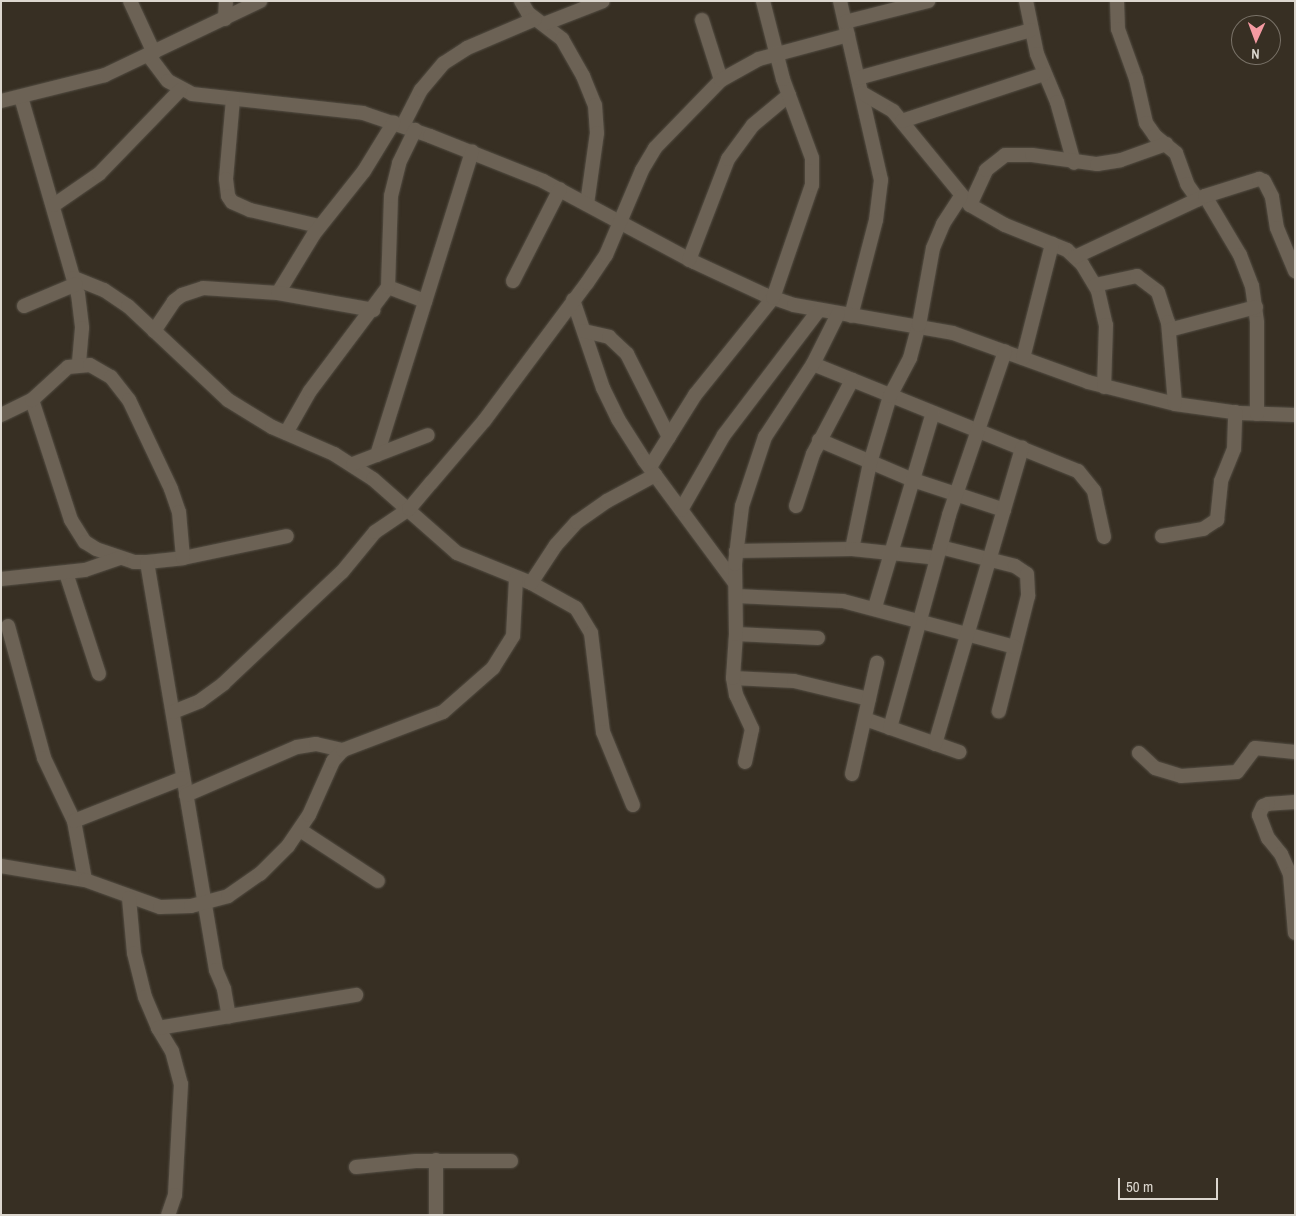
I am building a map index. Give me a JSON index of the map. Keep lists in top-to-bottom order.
{
  "scale_bar": "50 m",
  "north": "bottom"
}
